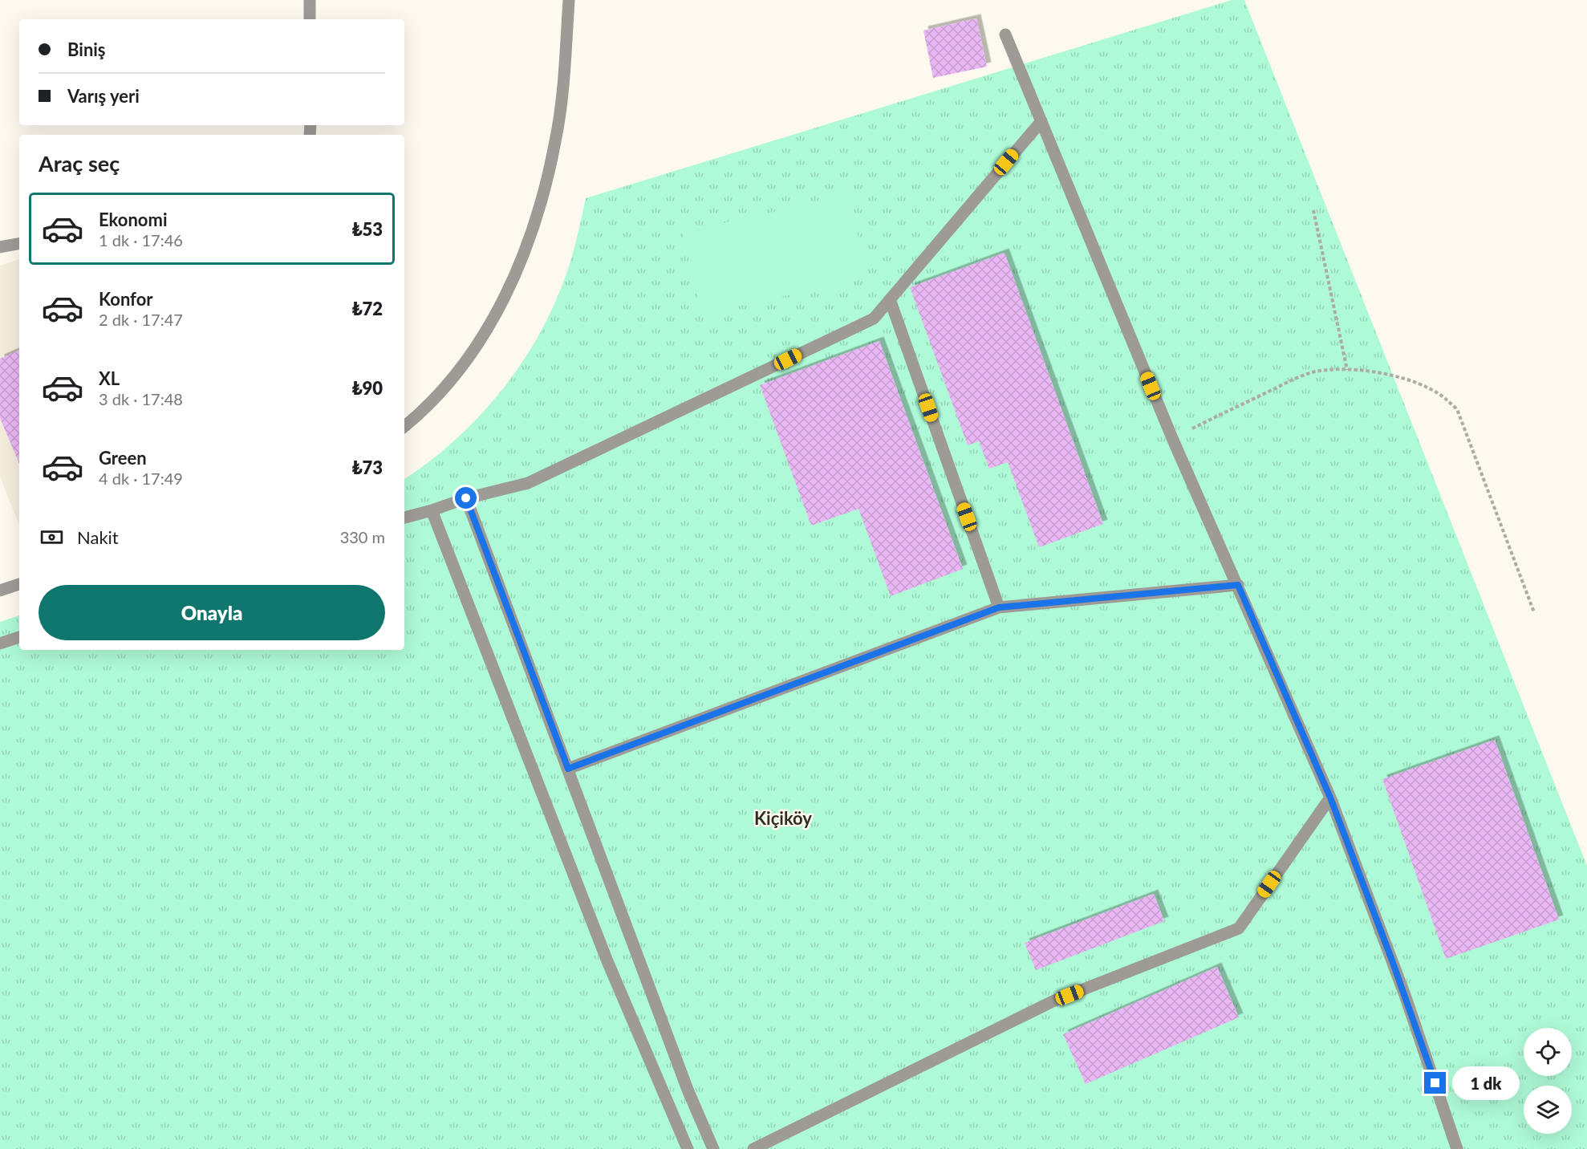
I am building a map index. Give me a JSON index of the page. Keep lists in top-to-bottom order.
{
  "districts": ["Kiçiköy"],
  "page": {
    "banner": ["Biniş", "Varış yeri"],
    "heading": "Araç seç",
    "list": [
      {
        "name": "Ekonomi",
        "note": "1 dk · 17:46",
        "value": "₺53"
      },
      {
        "name": "Konfor",
        "note": "2 dk · 17:47",
        "value": "₺72"
      },
      {
        "name": "XL",
        "note": "3 dk · 17:48",
        "value": "₺90"
      },
      {
        "name": "Green",
        "note": "4 dk · 17:49",
        "value": "₺73"
      }
    ],
    "pay": ["Nakit", "330 m"],
    "buttons": "Onayla",
    "bubble": "1 dk"
  }
}
